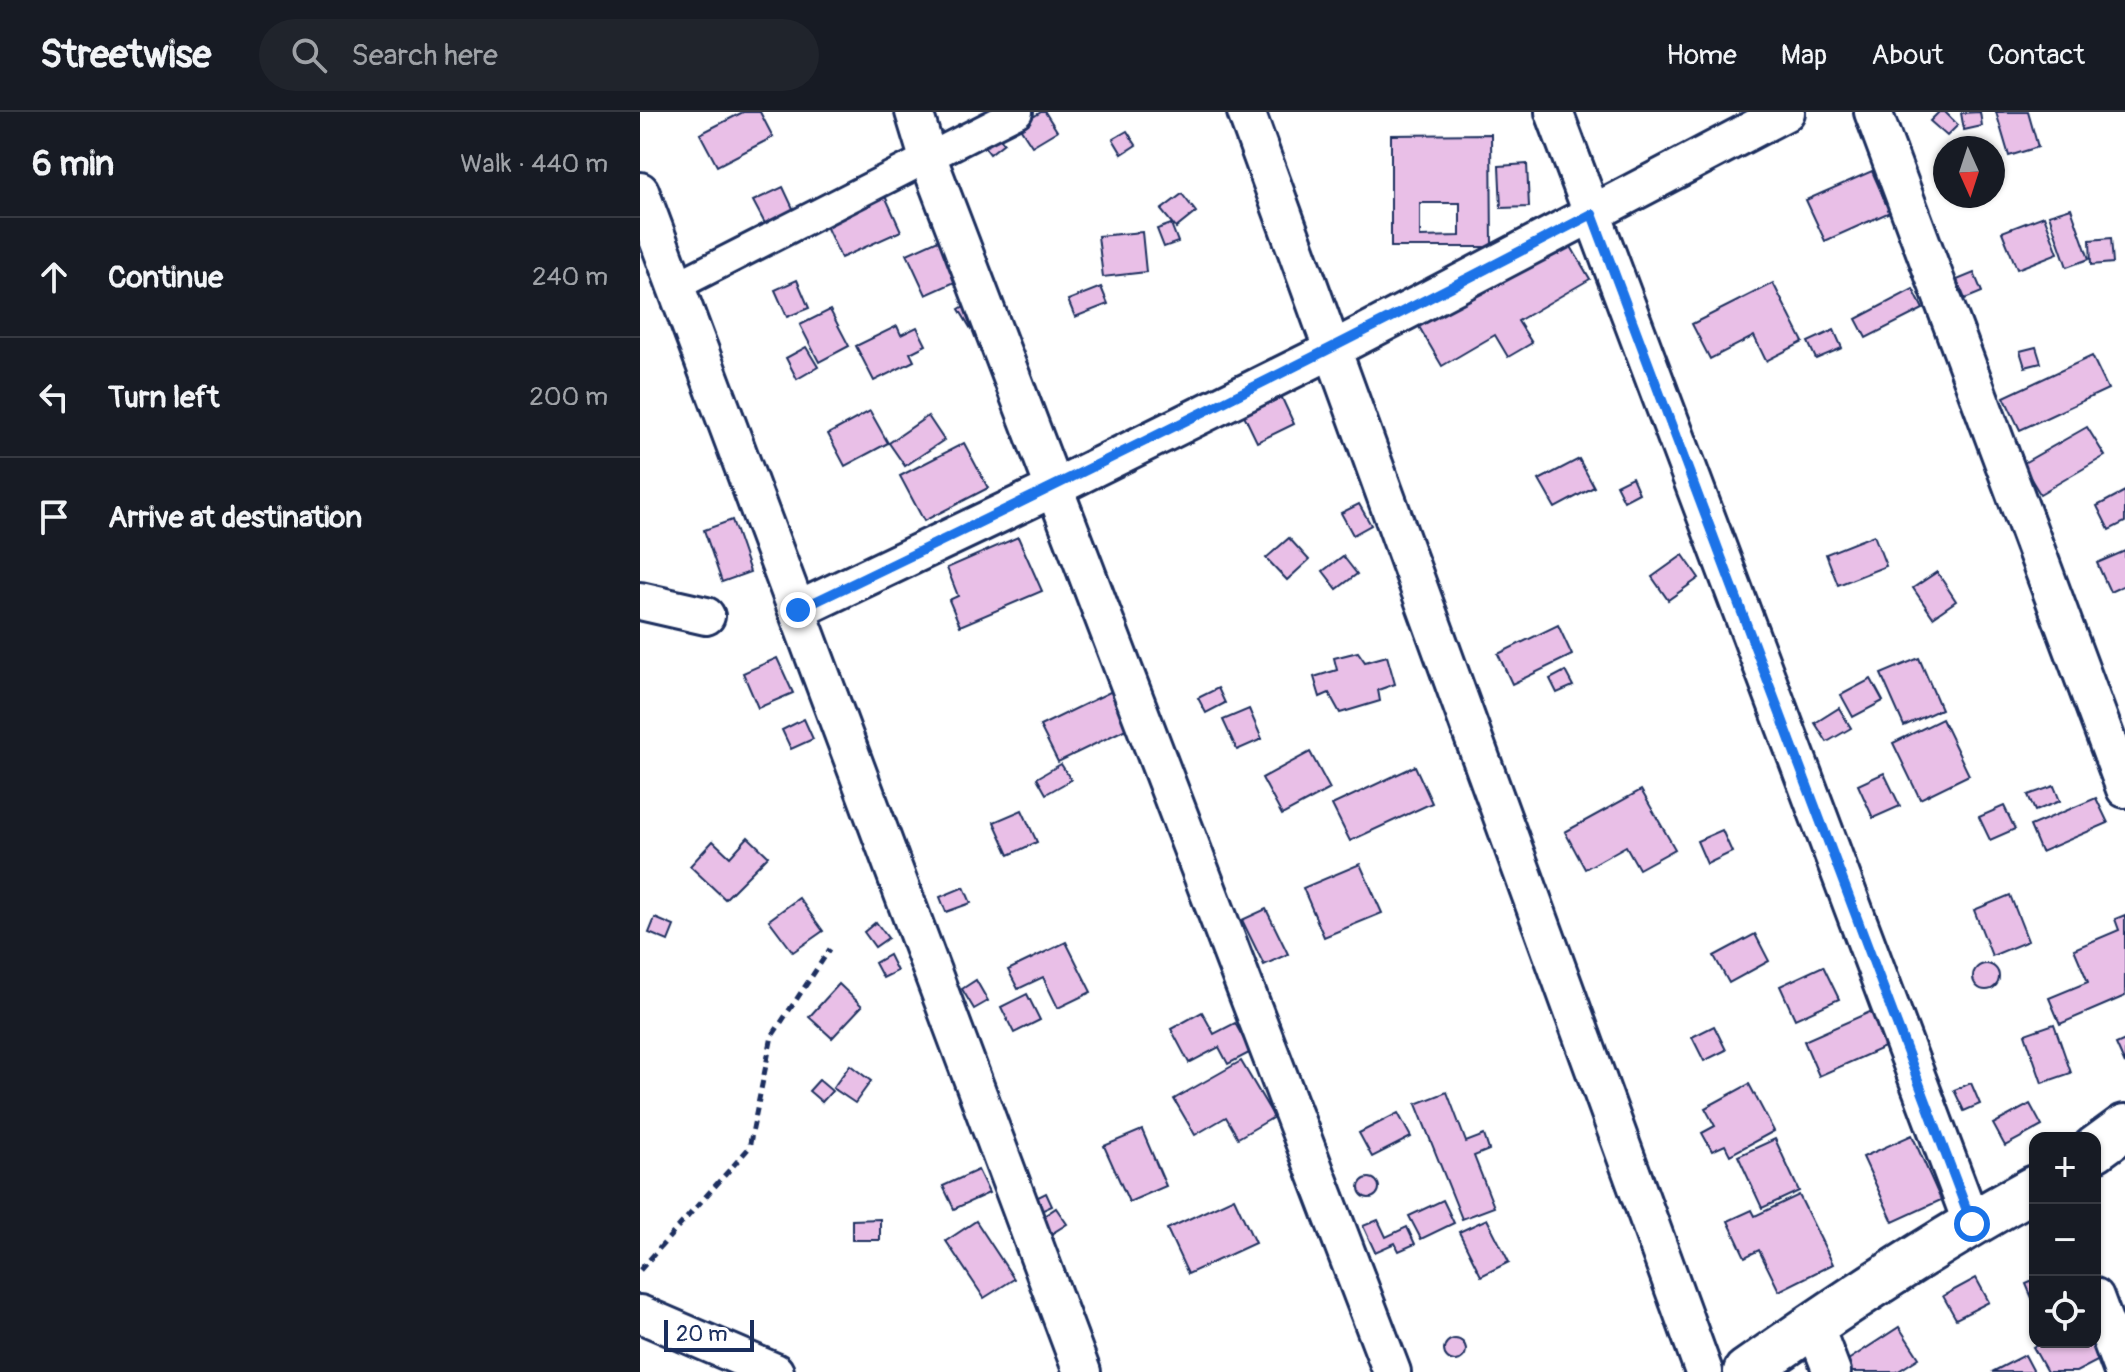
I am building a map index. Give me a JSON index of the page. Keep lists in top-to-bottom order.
{
  "scale_bar": "20 m",
  "north": "bottom",
  "page": {
    "header": "Streetwise",
    "search": "Search here",
    "nav": [
      "Home",
      "Map",
      "About",
      "Contact"
    ],
    "heading": ["6 min", "Walk · 440 m"],
    "list": [
      ["Continue", "240 m"],
      ["Turn left", "200 m"],
      "Arrive at destination"
    ],
    "map_buttons": ["+", "−"],
    "scale": "20 m"
  }
}
